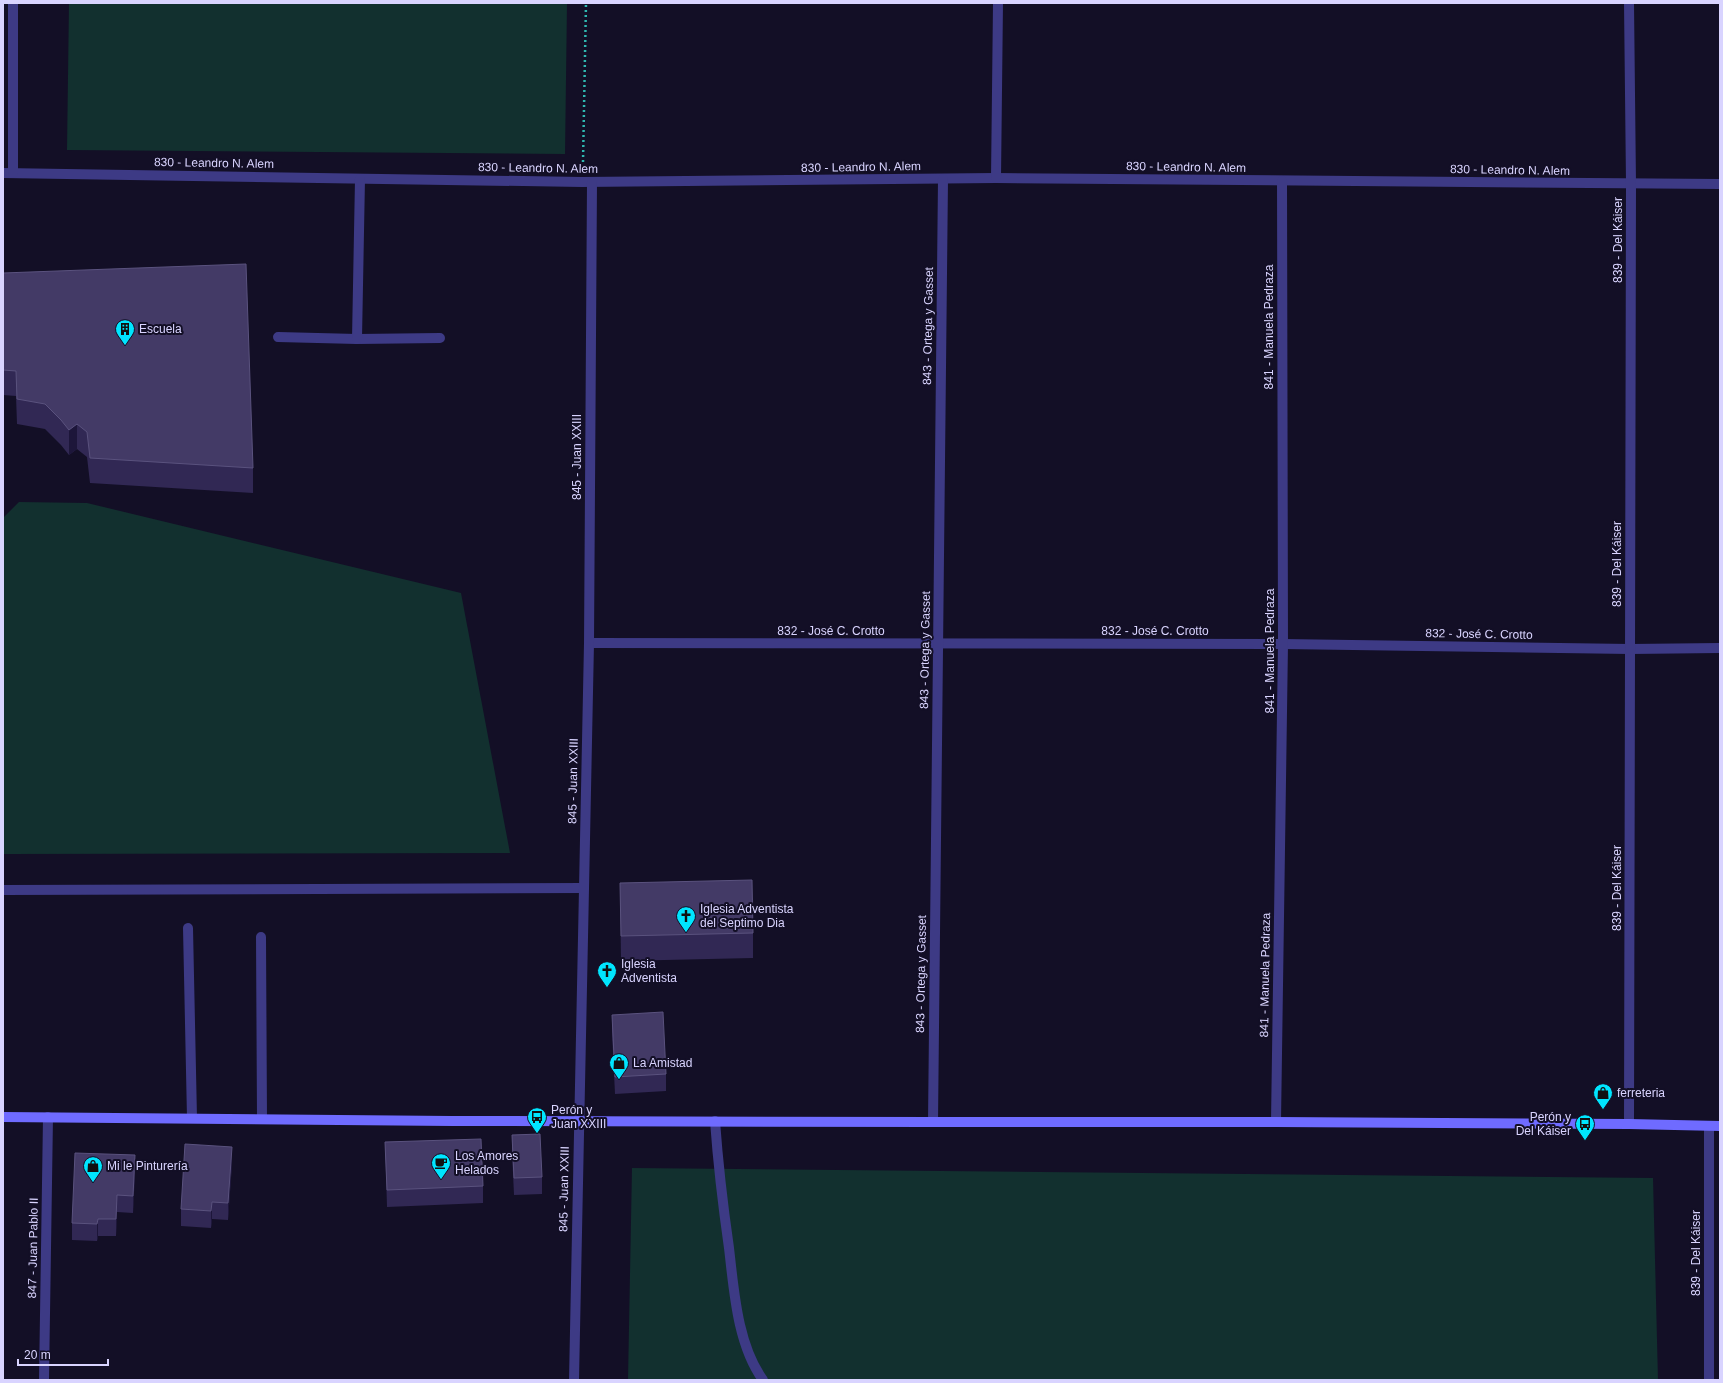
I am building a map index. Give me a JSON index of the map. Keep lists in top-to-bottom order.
{
  "streets": {
    "street": [
      "830 - Leandro N. Alem",
      "839 - Del Káiser",
      "843 - Ortega y Gasset",
      "841 - Manuela Pedraza",
      "845 - Juan XXIII",
      "832 - José C. Crotto",
      "847 - Juan Pablo II"
    ]
  },
  "crossings": [
    ["830 - Leandro N. Alem", "839 - Del Káiser"],
    ["830 - Leandro N. Alem", "843 - Ortega y Gasset"],
    ["830 - Leandro N. Alem", "841 - Manuela Pedraza"],
    ["830 - Leandro N. Alem", "845 - Juan XXIII"],
    ["839 - Del Káiser", "832 - José C. Crotto"],
    ["843 - Ortega y Gasset", "832 - José C. Crotto"],
    ["841 - Manuela Pedraza", "832 - José C. Crotto"],
    ["845 - Juan XXIII", "832 - José C. Crotto"]
  ],
  "places": {
    "building": ["Escuela"],
    "church": ["Iglesia Adventista del Septimo Dia", "Iglesia Adventista"],
    "shop": ["La Amistad", "ferreteria", "Mi le Pinturería"],
    "bus stop": ["Perón y Juan XXIII", "Perón y Del Káiser"],
    "cafe": ["Los Amores Helados"]
  },
  "scale_bar": "20 m"
}
